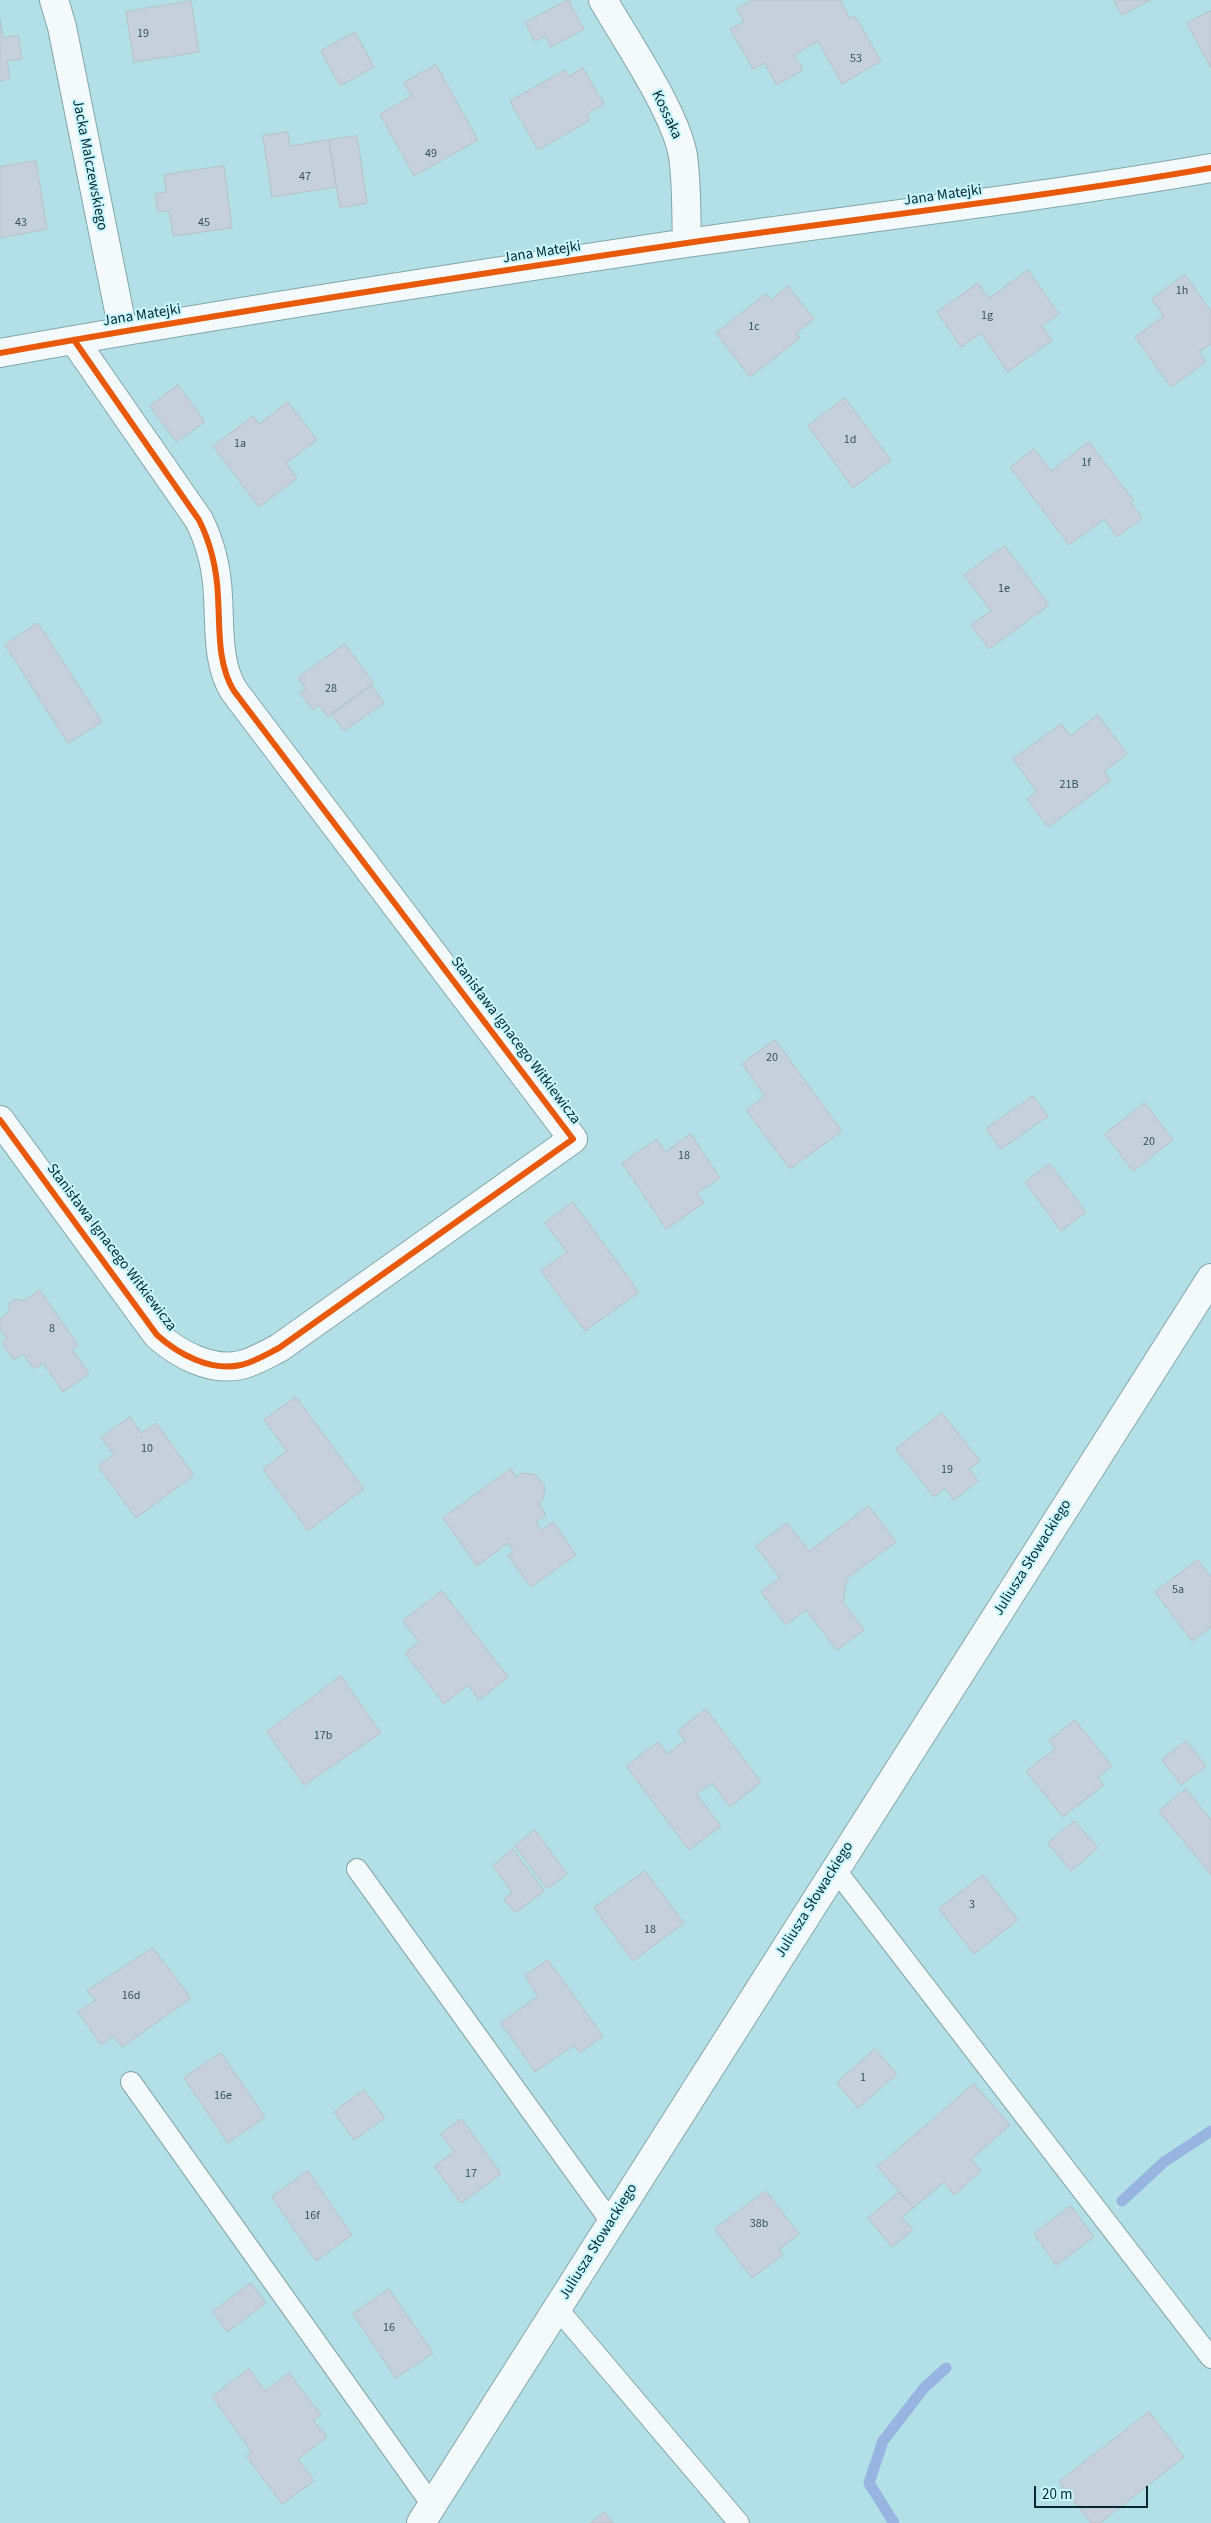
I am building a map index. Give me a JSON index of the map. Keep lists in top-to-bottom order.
{
  "streets": {
    "street": [
      "Kossaka",
      "Jacka Malczewskiego",
      "Jana Matejki",
      "Stanisława Ignacego Witkiewicza",
      "Juliusza Słowackiego"
    ]
  },
  "crossings": [
    ["Kossaka", "Jana Matejki"],
    ["Jacka Malczewskiego", "Jana Matejki"],
    ["Jana Matejki", "Stanisława Ignacego Witkiewicza"]
  ],
  "house_numbers": [
    "19",
    "53",
    "49",
    "47",
    "43",
    "45",
    "1h",
    "1g",
    "1c",
    "1d",
    "1a",
    "1f",
    "1e",
    "28",
    "21B",
    "20",
    "20",
    "18",
    "8",
    "10",
    "19",
    "5a",
    "17b",
    "3",
    "18",
    "16d",
    "1",
    "16e",
    "17",
    "16f",
    "38b",
    "16"
  ],
  "scale_bar": "20 m"
}
